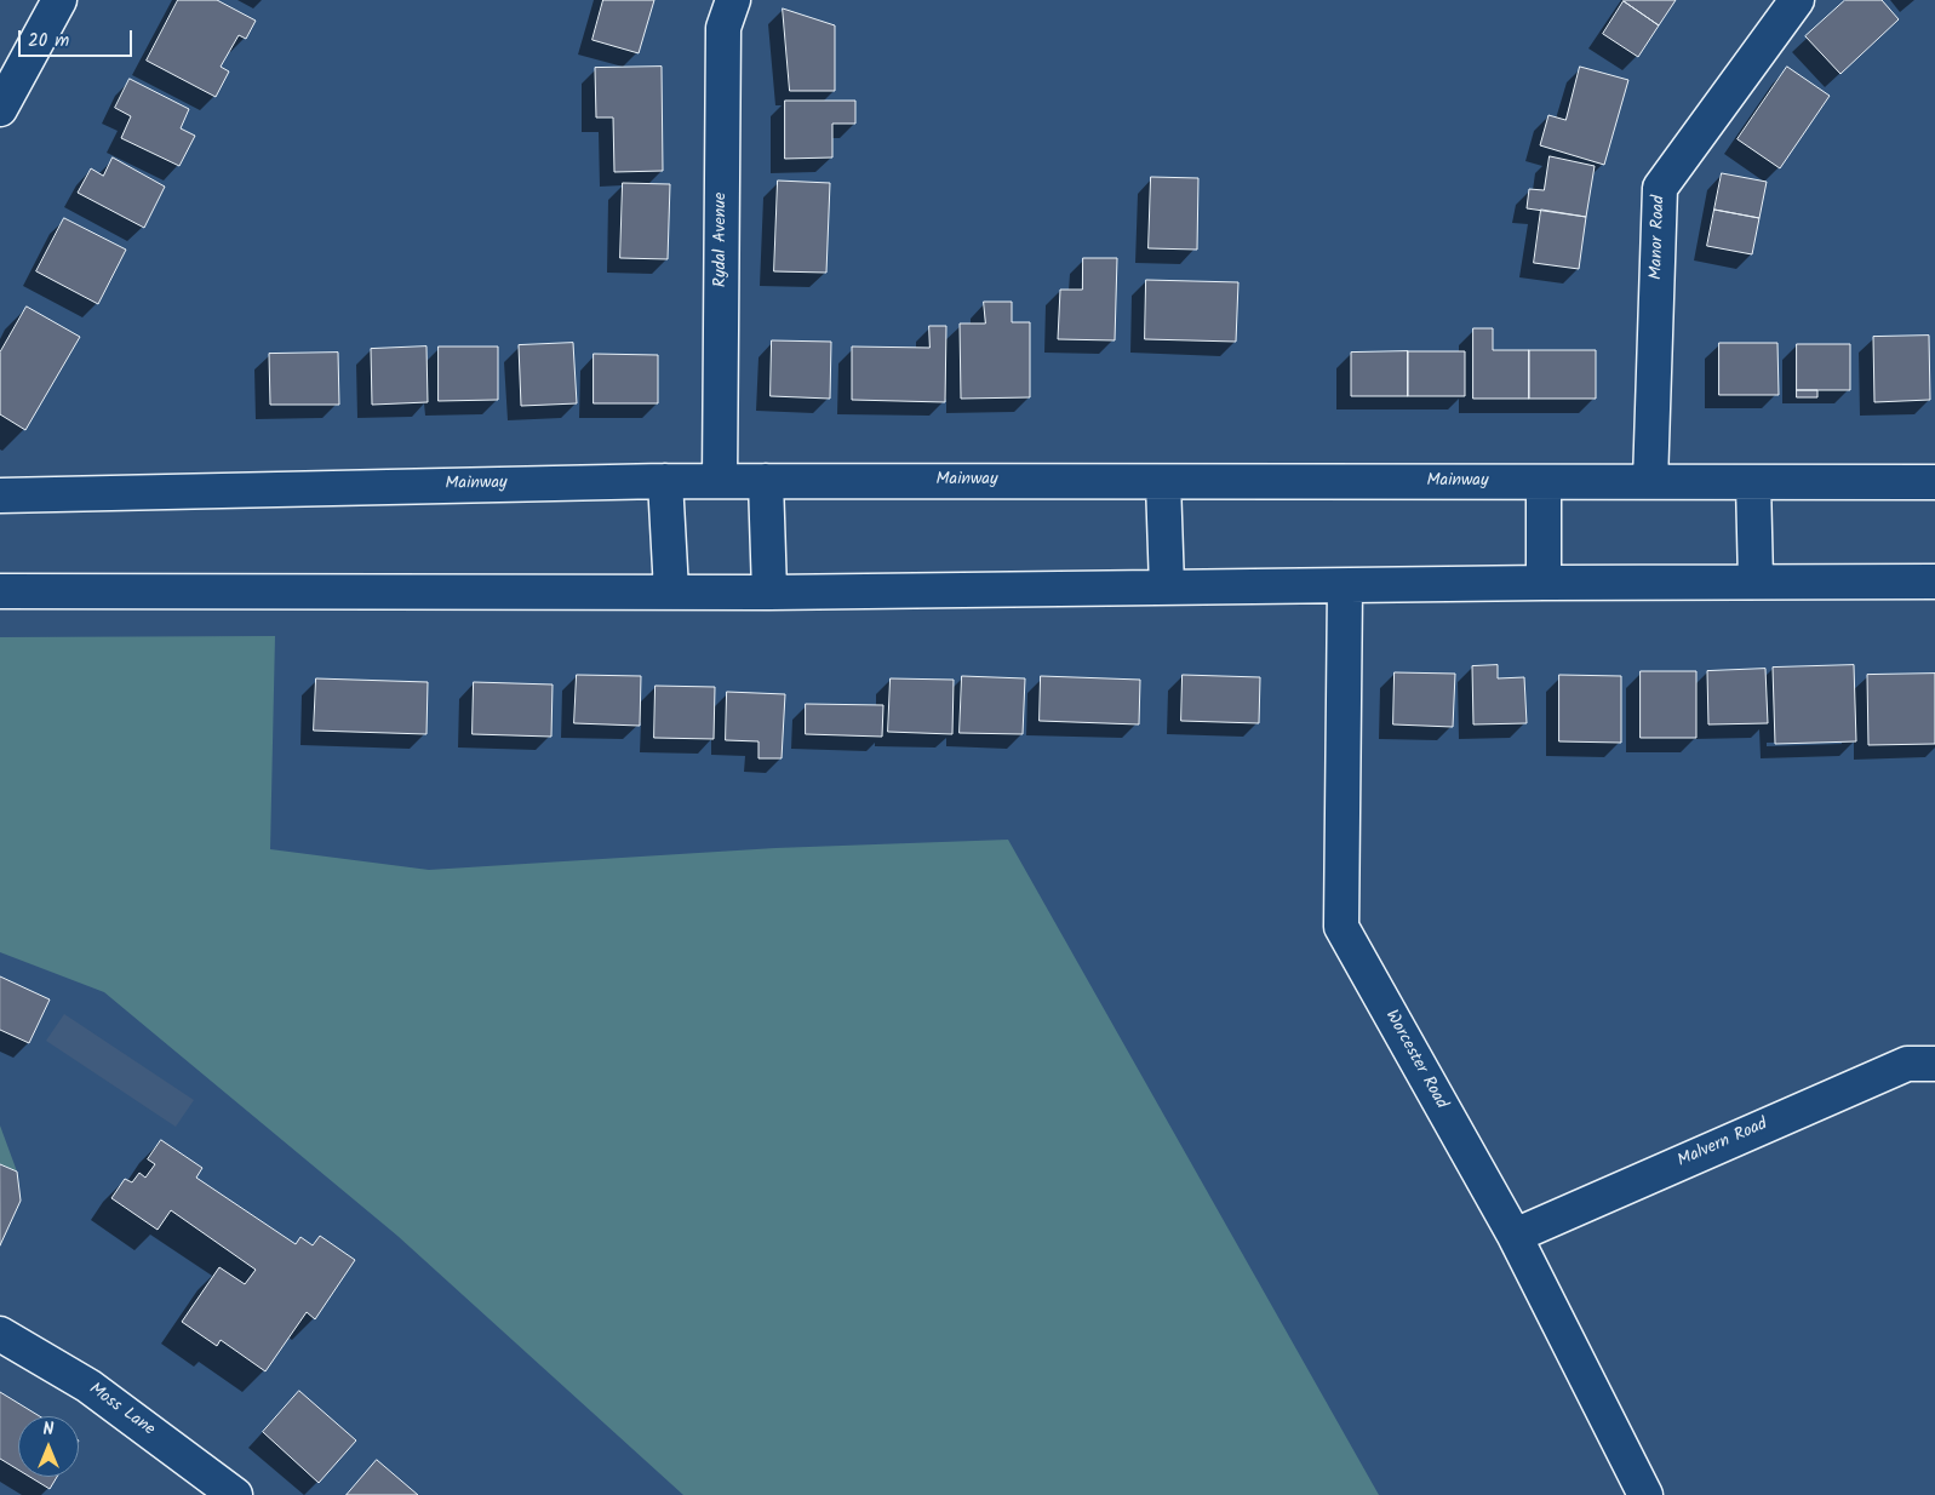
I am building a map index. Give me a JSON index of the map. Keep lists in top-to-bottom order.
{
  "streets": {
    "street": [
      "Manor Road",
      "Rydal Avenue",
      "Mainway",
      "Worcester Road",
      "Malvern Road",
      "Moss Lane"
    ]
  },
  "crossings": [
    ["Manor Road", "Mainway"],
    ["Rydal Avenue", "Mainway"],
    ["Worcester Road", "Malvern Road"]
  ],
  "scale_bar": "20 m",
  "north": "top"
}
